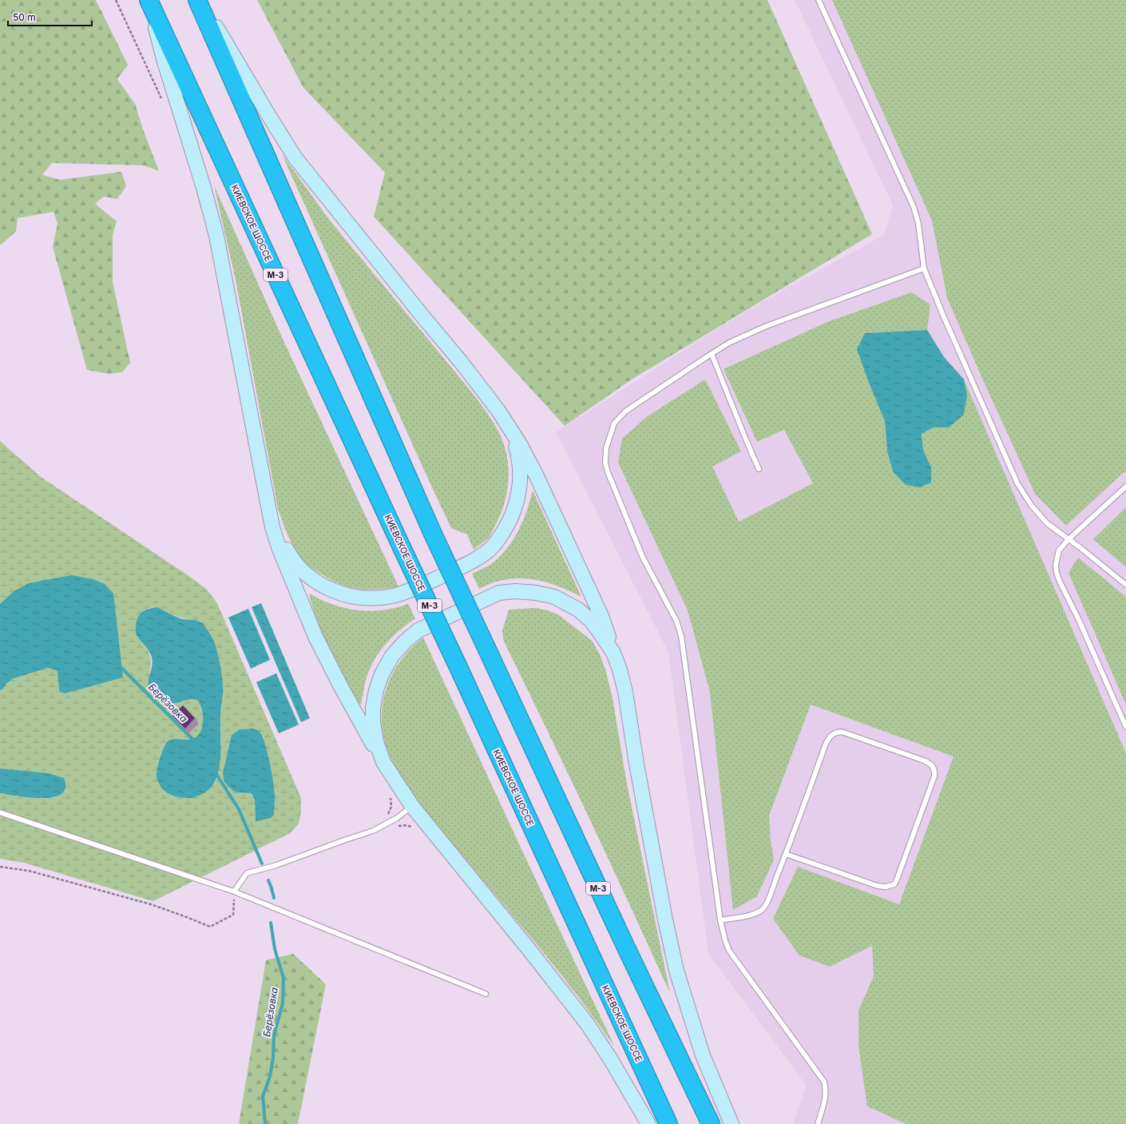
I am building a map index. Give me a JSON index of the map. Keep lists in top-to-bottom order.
{
  "streets": {
    "highway": ["КИЕВСКОЕ ШОССЕ", "М-3"]
  },
  "water": ["Берёзовка"],
  "scale_bar": "50 m"
}
